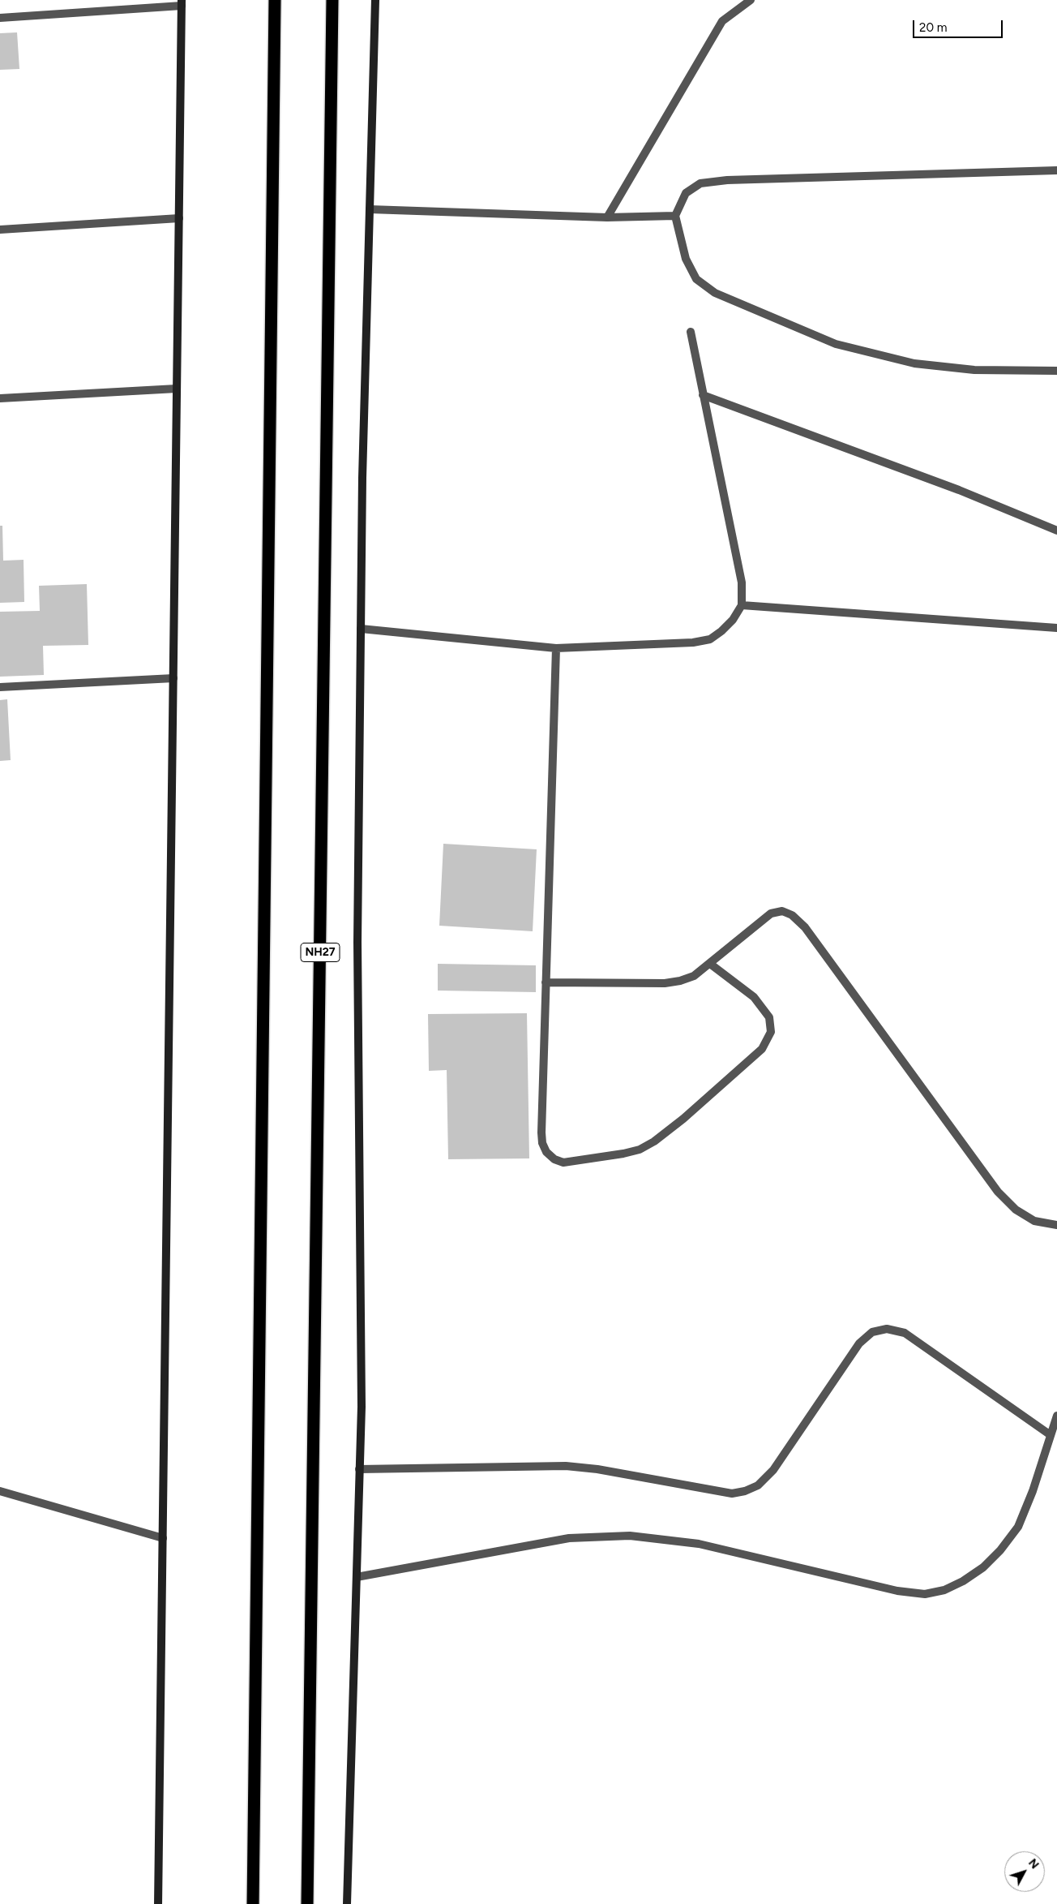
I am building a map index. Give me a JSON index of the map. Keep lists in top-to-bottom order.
{
  "streets": {
    "highway": ["NH27"]
  },
  "scale_bar": "20 m",
  "north": "top right"
}
